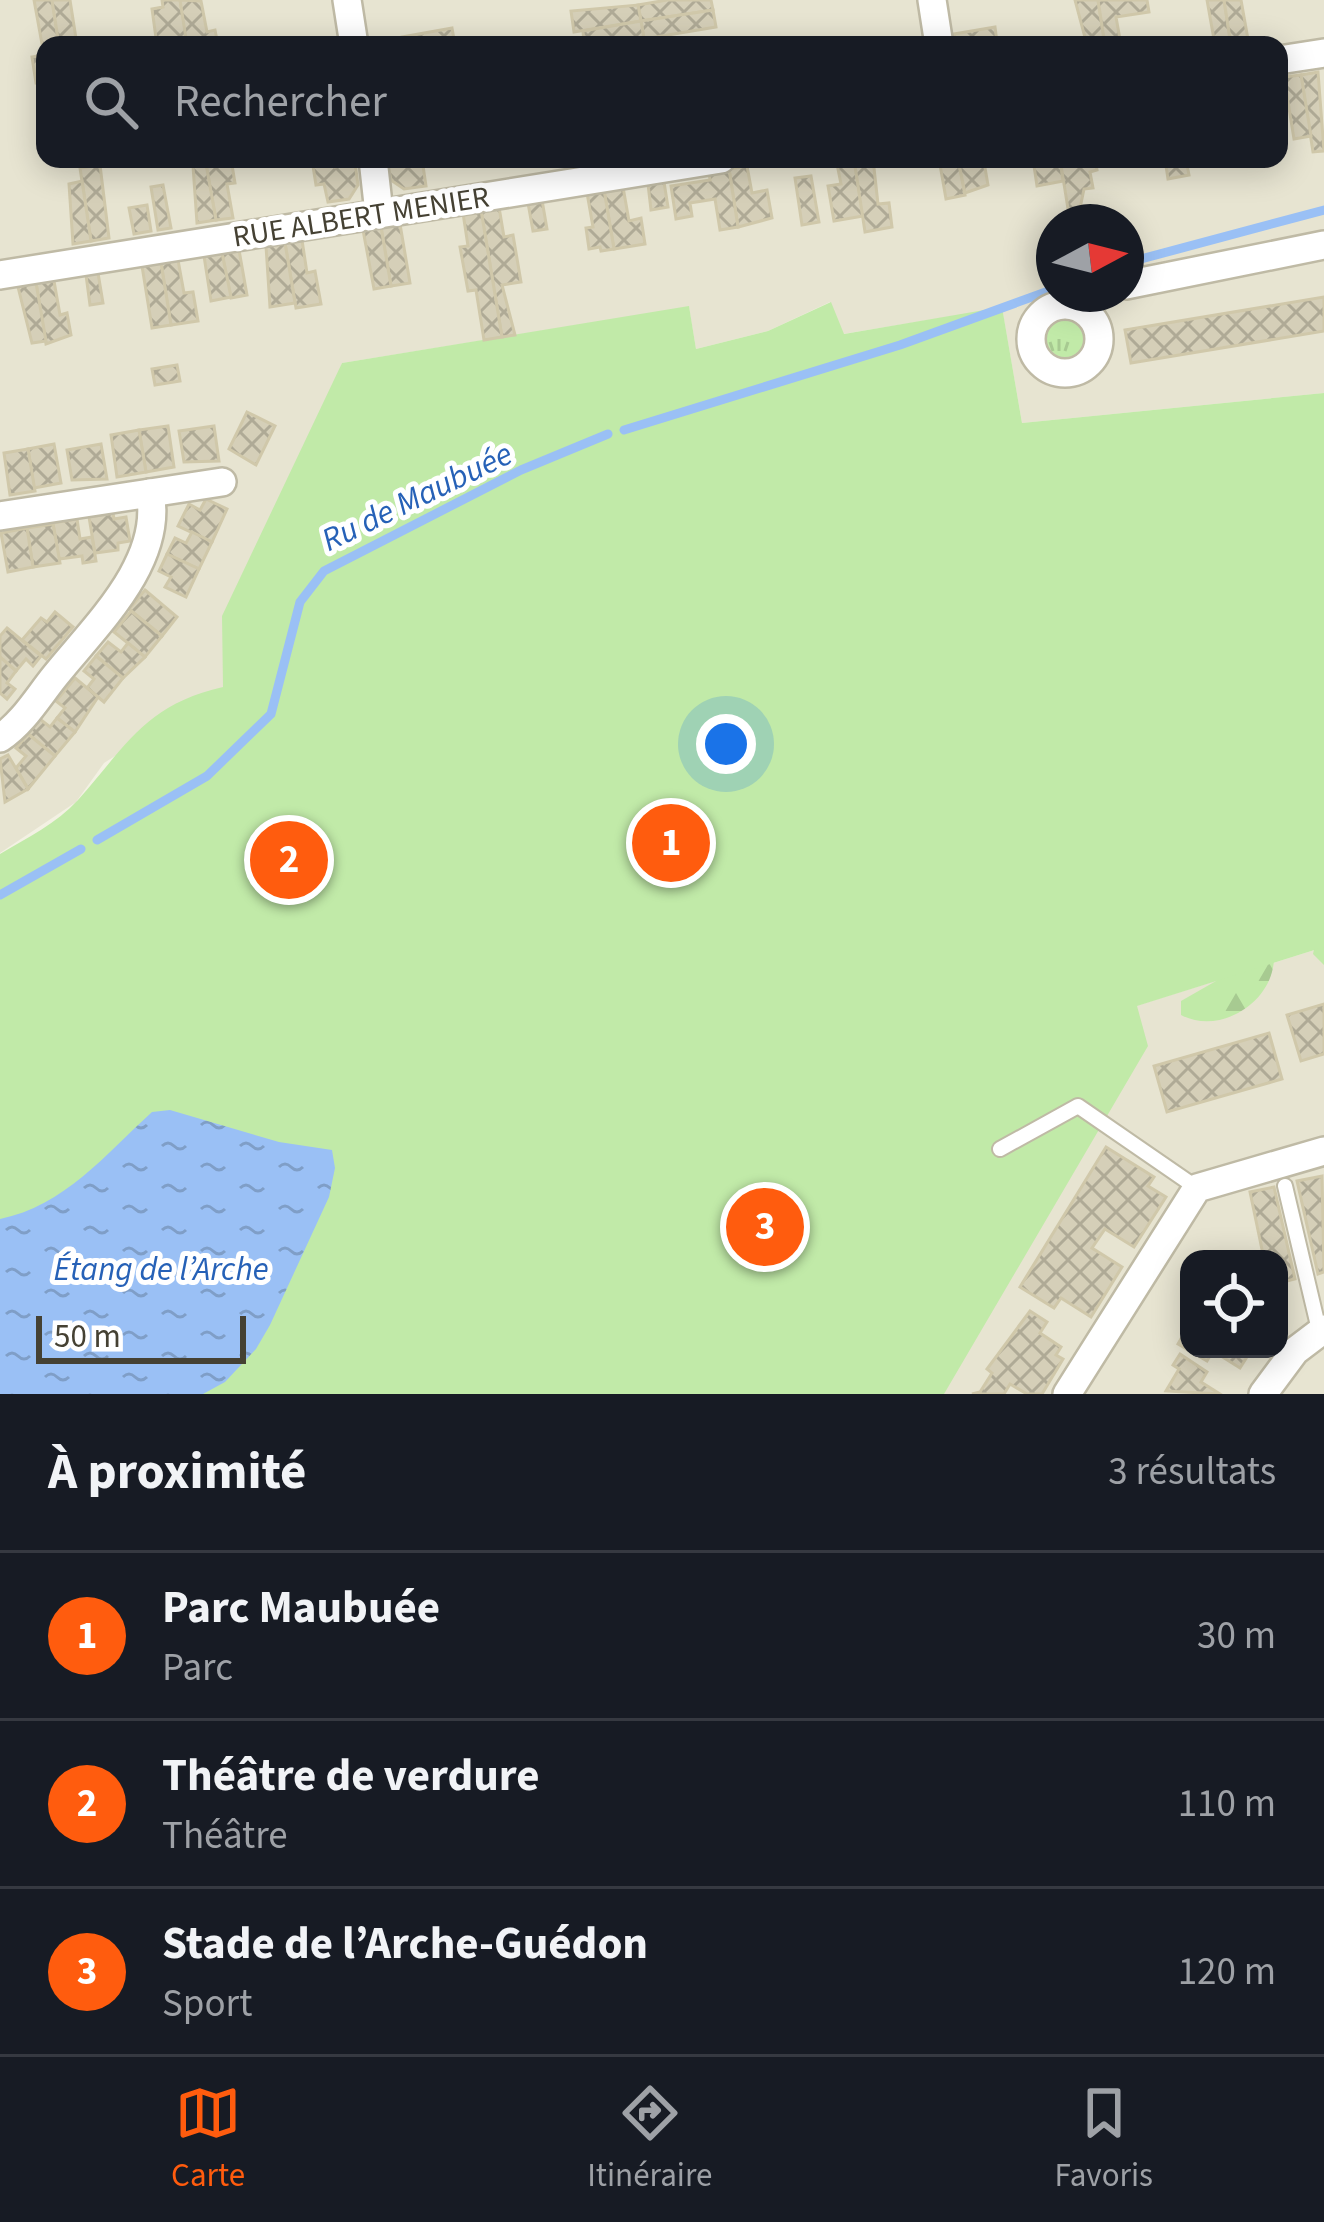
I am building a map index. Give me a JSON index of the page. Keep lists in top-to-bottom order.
{
  "streets": {
    "street": ["RUE ALBERT MENIER"]
  },
  "water": ["Ru de Maubuée", "Étang de l’Arche"],
  "scale_bar": "50 m",
  "north": "right",
  "page": {
    "search": "Rechercher",
    "pins": ["1", "2", "3"],
    "scale": "50 m",
    "heading": ["À proximité", "3 résultats"],
    "list": [
      {
        "mark": "1",
        "name": "Parc Maubuée",
        "note": "Parc",
        "value": "30 m"
      },
      {
        "mark": "2",
        "name": "Théâtre de verdure",
        "note": "Théâtre",
        "value": "110 m"
      },
      {
        "mark": "3",
        "name": "Stade de l’Arche-Guédon",
        "note": "Sport",
        "value": "120 m"
      }
    ],
    "nav": ["Carte", "Itinéraire", "Favoris"]
  }
}
